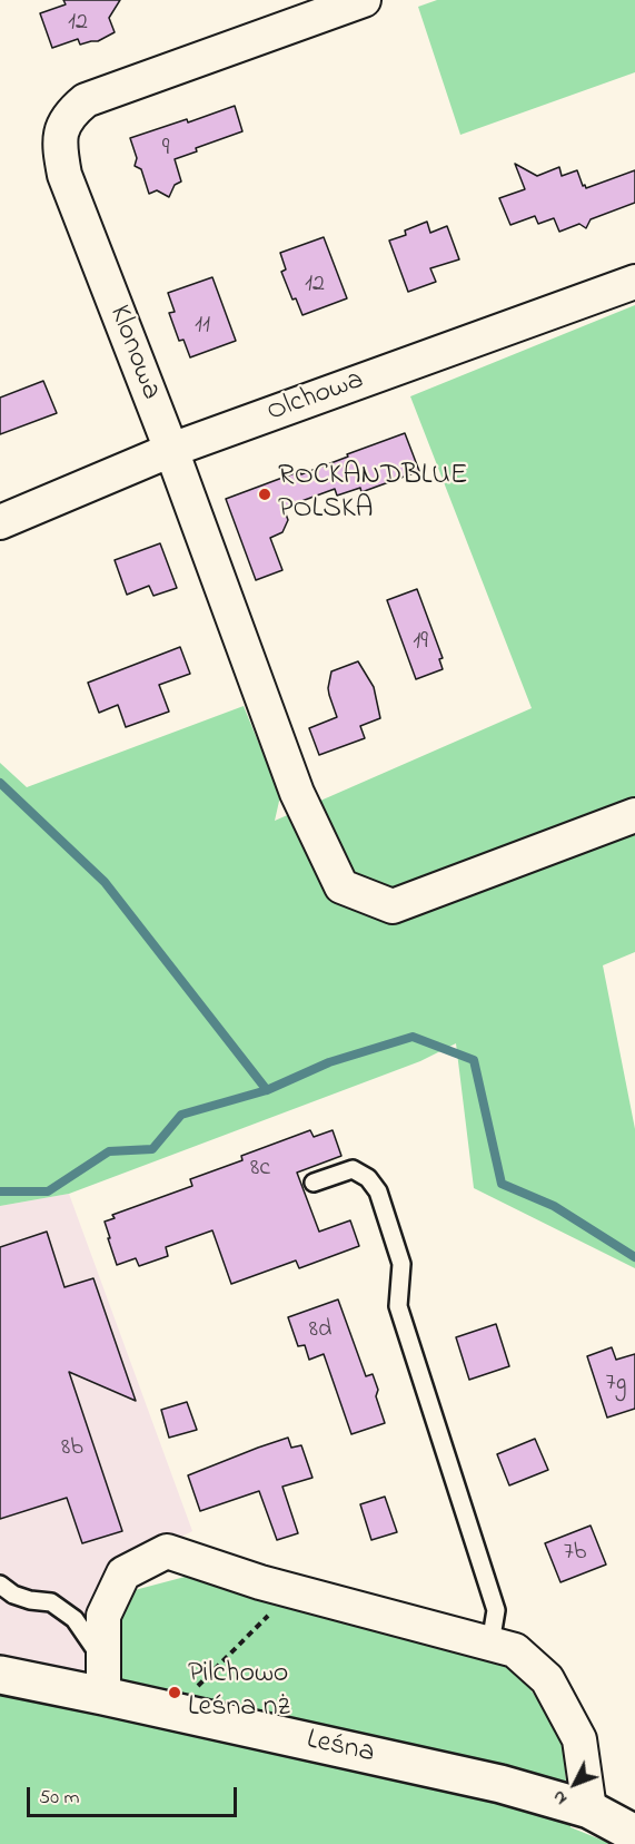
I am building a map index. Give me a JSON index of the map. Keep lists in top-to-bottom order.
{
  "streets": {
    "street": ["Klonowa", "Olchowa", "Leśna"]
  },
  "crossings": [
    ["Klonowa", "Olchowa"]
  ],
  "places": ["ROCKANDBLUE POLSKA", "Pilchowo Leśna nż"],
  "house_numbers": [
    "12",
    "9",
    "12",
    "11",
    "19",
    "8c",
    "8d",
    "7g",
    "8b",
    "7b"
  ],
  "scale_bar": "50 m",
  "north": "bottom left"
}
